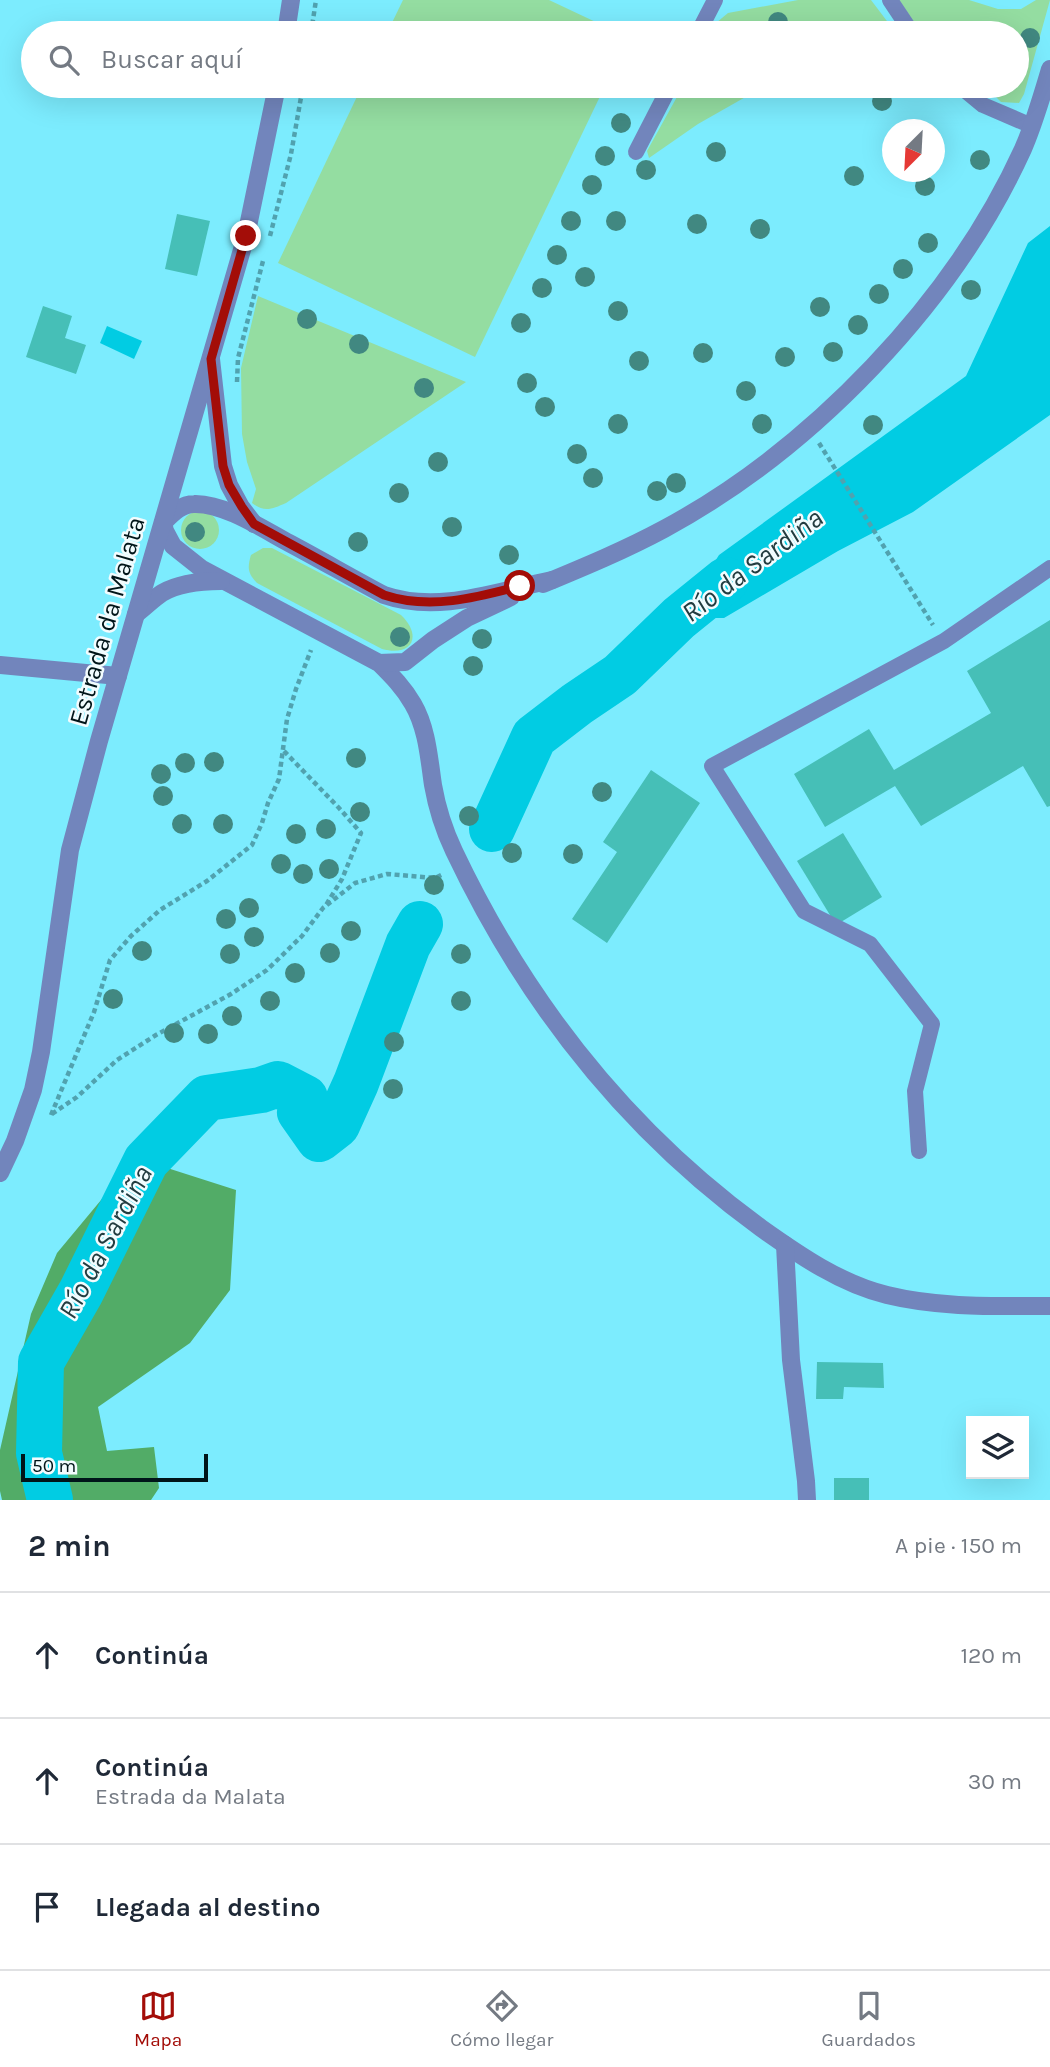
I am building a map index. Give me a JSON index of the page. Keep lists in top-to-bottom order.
{
  "streets": {
    "street": ["Estrada da Malata"]
  },
  "water": ["Río da Sardiña"],
  "scale_bar": "50 m",
  "north": "bottom left",
  "page": {
    "search": "Buscar aquí",
    "scale": "50 m",
    "heading": ["2 min", "A pie · 150 m"],
    "list": [
      ["Continúa", "120 m"],
      ["Continúa", "Estrada da Malata", "30 m"],
      "Llegada al destino"
    ],
    "nav": ["Mapa", "Cómo llegar", "Guardados"]
  }
}
